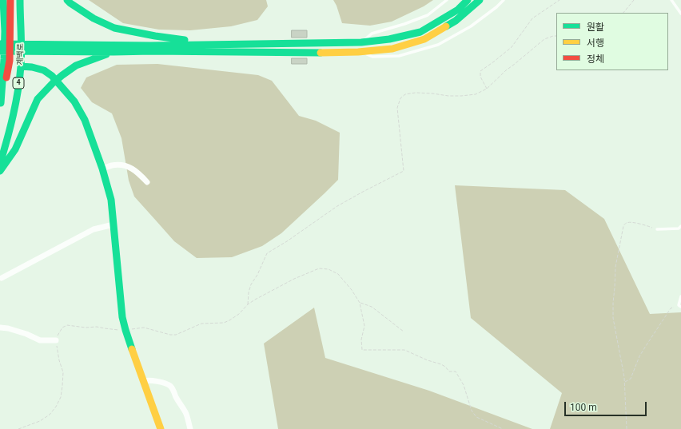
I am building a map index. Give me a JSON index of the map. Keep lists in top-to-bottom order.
{
  "streets": {
    "main road": ["계백로", "4"]
  },
  "legend": ["원활", "서행", "정체"],
  "scale_bar": "100 m"
}
